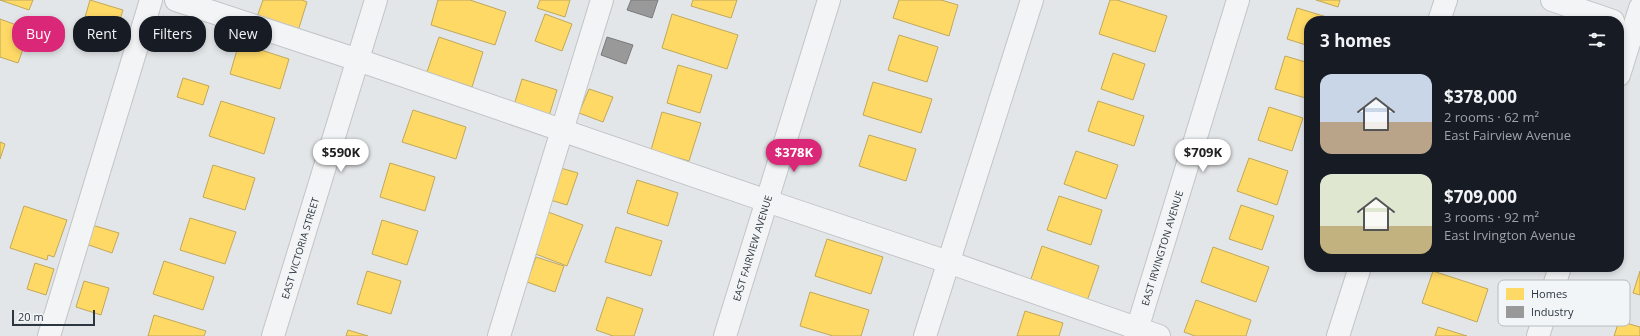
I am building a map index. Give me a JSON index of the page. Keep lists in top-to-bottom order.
{
  "streets": {
    "street": ["EAST VICTORIA STREET", "EAST FAIRVIEW AVENUE", "EAST IRVINGTON AVENUE"]
  },
  "legend": ["Homes", "Industry"],
  "scale_bar": "20 m",
  "page": {
    "chip": [
      "Buy",
      "Rent",
      "Filters",
      "New"
    ],
    "heading": "3 homes",
    "list": [
      {
        "name": "$378,000",
        "note": "2 rooms · 62 m² · East Fairview Avenue"
      },
      {
        "name": "$709,000",
        "note": "3 rooms · 92 m² · East Irvington Avenue"
      }
    ],
    "price": ["$590K", "$378K", "$709K"],
    "scale": "20 m"
  }
}
